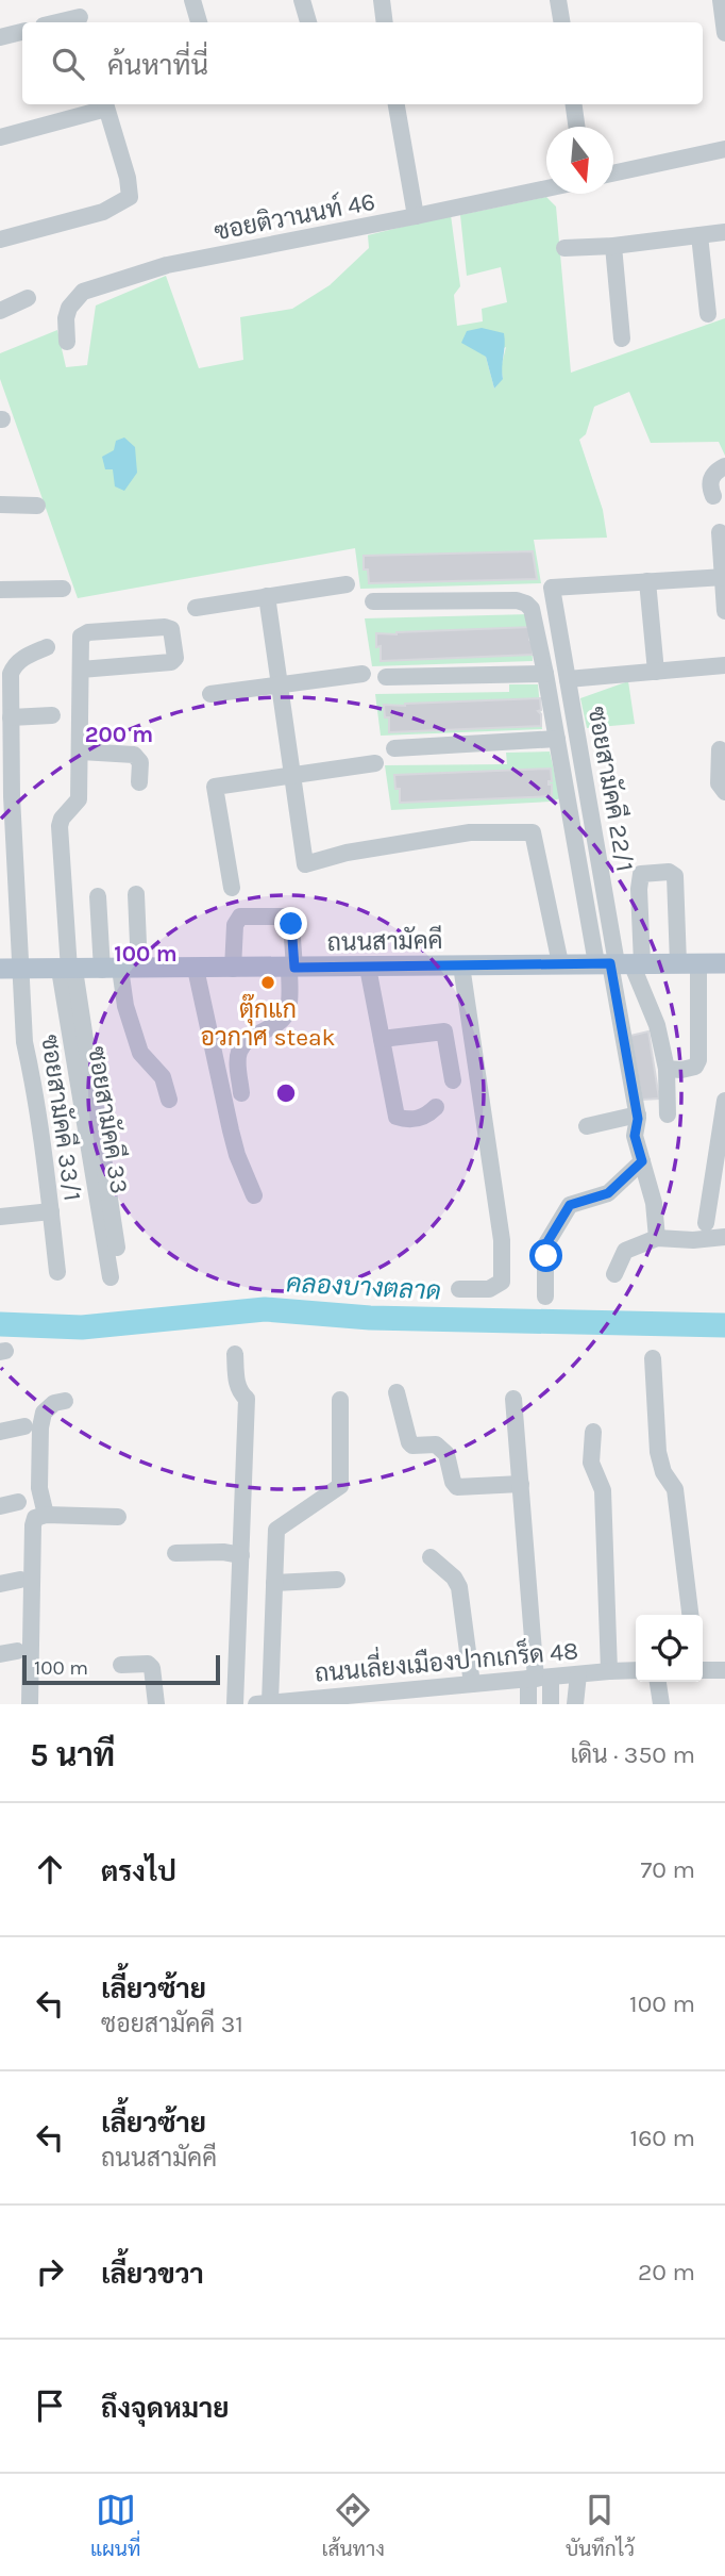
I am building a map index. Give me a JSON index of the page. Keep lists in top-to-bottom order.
{
  "streets": {
    "main road": ["ถนนสามัคคี"],
    "street": [
      "ซอยติวานนท์ 46",
      "ซอยสามัคคี 22/1",
      "ซอยสามัคคี 33/1",
      "ถนนเลี่ยงเมืองปากเกร็ด 48"
    ]
  },
  "crossings": [
    ["ซอยสามัคคี 22/1", "ถนนสามัคคี"],
    ["ถนนสามัคคี", "ซอยสามัคคี 33/1"]
  ],
  "water": ["คลองบางตลาด"],
  "places": ["ตุ๊กแก อวกาศ steak"],
  "scale_bar": "100 m",
  "north": "bottom",
  "page": {
    "search": "ค้นหาที่นี่",
    "scale": "100 m",
    "heading": ["5 นาที", "เดิน · 350 m"],
    "list": [
      ["ตรงไป", "70 m"],
      ["เลี้ยวซ้าย", "ซอยสามัคคี 31", "100 m"],
      ["เลี้ยวซ้าย", "ถนนสามัคคี", "160 m"],
      ["เลี้ยวขวา", "20 m"],
      "ถึงจุดหมาย"
    ],
    "nav": ["แผนที่", "เส้นทาง", "บันทึกไว้"]
  },
  "rings": ["200 m", "100 m"]
}
